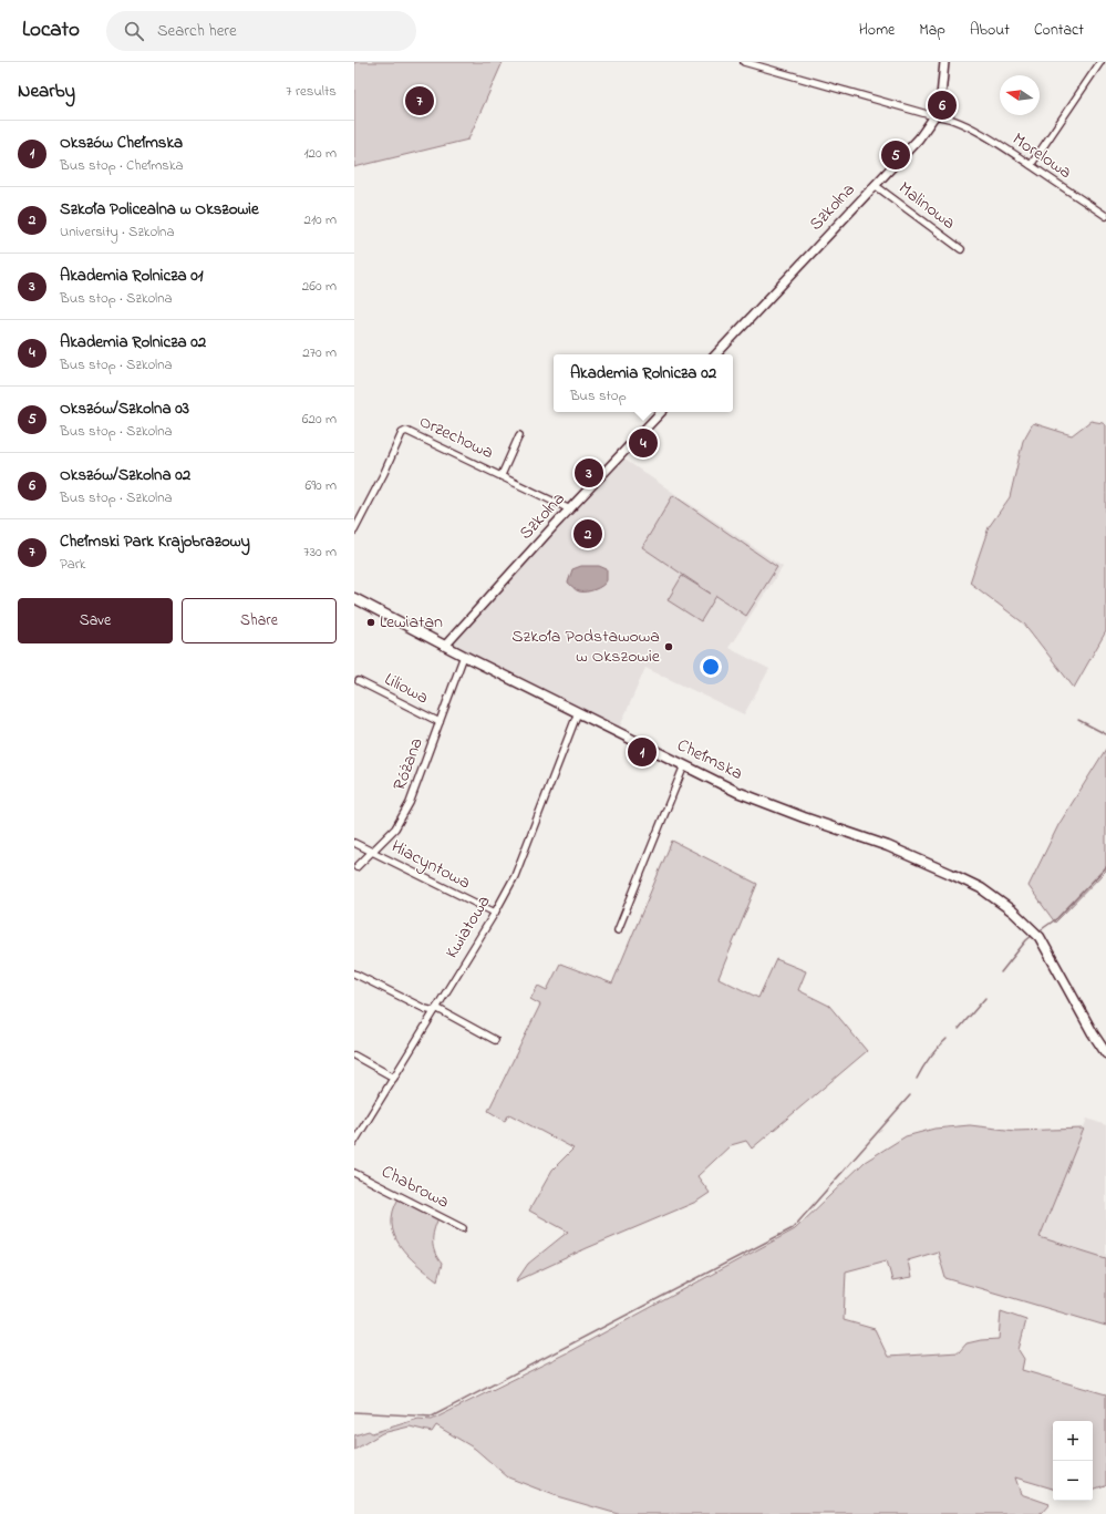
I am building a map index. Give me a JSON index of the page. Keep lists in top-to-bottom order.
{
  "streets": {
    "main road": ["Chełmska"],
    "street": [
      "Morelowa",
      "Malinowa",
      "Szkolna",
      "Orzechowa",
      "Liliowa",
      "Różana",
      "Hiacyntowa",
      "Kwiatowa",
      "Chabrowa"
    ]
  },
  "crossings": [
    ["Morelowa", "Szkolna"],
    ["Malinowa", "Szkolna"],
    ["Szkolna", "Orzechowa"],
    ["Szkolna", "Chełmska"],
    ["Liliowa", "Różana"],
    ["Chełmska", "Różana"],
    ["Chełmska", "Kwiatowa"],
    ["Różana", "Hiacyntowa"],
    ["Hiacyntowa", "Kwiatowa"]
  ],
  "places": ["Lewiatan", "Szkoła Podstawowa w Okszowie"],
  "north": "left",
  "page": {
    "header": "Locato",
    "search": "Search here",
    "nav": [
      "Home",
      "Map",
      "About",
      "Contact"
    ],
    "heading": ["Nearby", "7 results"],
    "pins": [
      "7",
      "6",
      "5",
      "4",
      "3",
      "2",
      "1"
    ],
    "list": [
      {
        "mark": "1",
        "name": "Okszów Chełmska",
        "note": "Bus stop · Chełmska",
        "value": "120 m"
      },
      {
        "mark": "2",
        "name": "Szkoła Policealna w Okszowie",
        "note": "University · Szkolna",
        "value": "210 m"
      },
      {
        "mark": "3",
        "name": "Akademia Rolnicza 01",
        "note": "Bus stop · Szkolna",
        "value": "260 m"
      },
      {
        "mark": "4",
        "name": "Akademia Rolnicza 02",
        "note": "Bus stop · Szkolna",
        "value": "270 m"
      },
      {
        "mark": "5",
        "name": "Okszów/Szkolna 03",
        "note": "Bus stop · Szkolna",
        "value": "620 m"
      },
      {
        "mark": "6",
        "name": "Okszów/Szkolna 02",
        "note": "Bus stop · Szkolna",
        "value": "690 m"
      },
      {
        "mark": "7",
        "name": "Chełmski Park Krajobrazowy",
        "note": "Park",
        "value": "730 m"
      }
    ],
    "popup": ["Akademia Rolnicza 02", "Bus stop"],
    "buttons": ["Save", "Share"],
    "map_buttons": ["+", "−"]
  }
}
